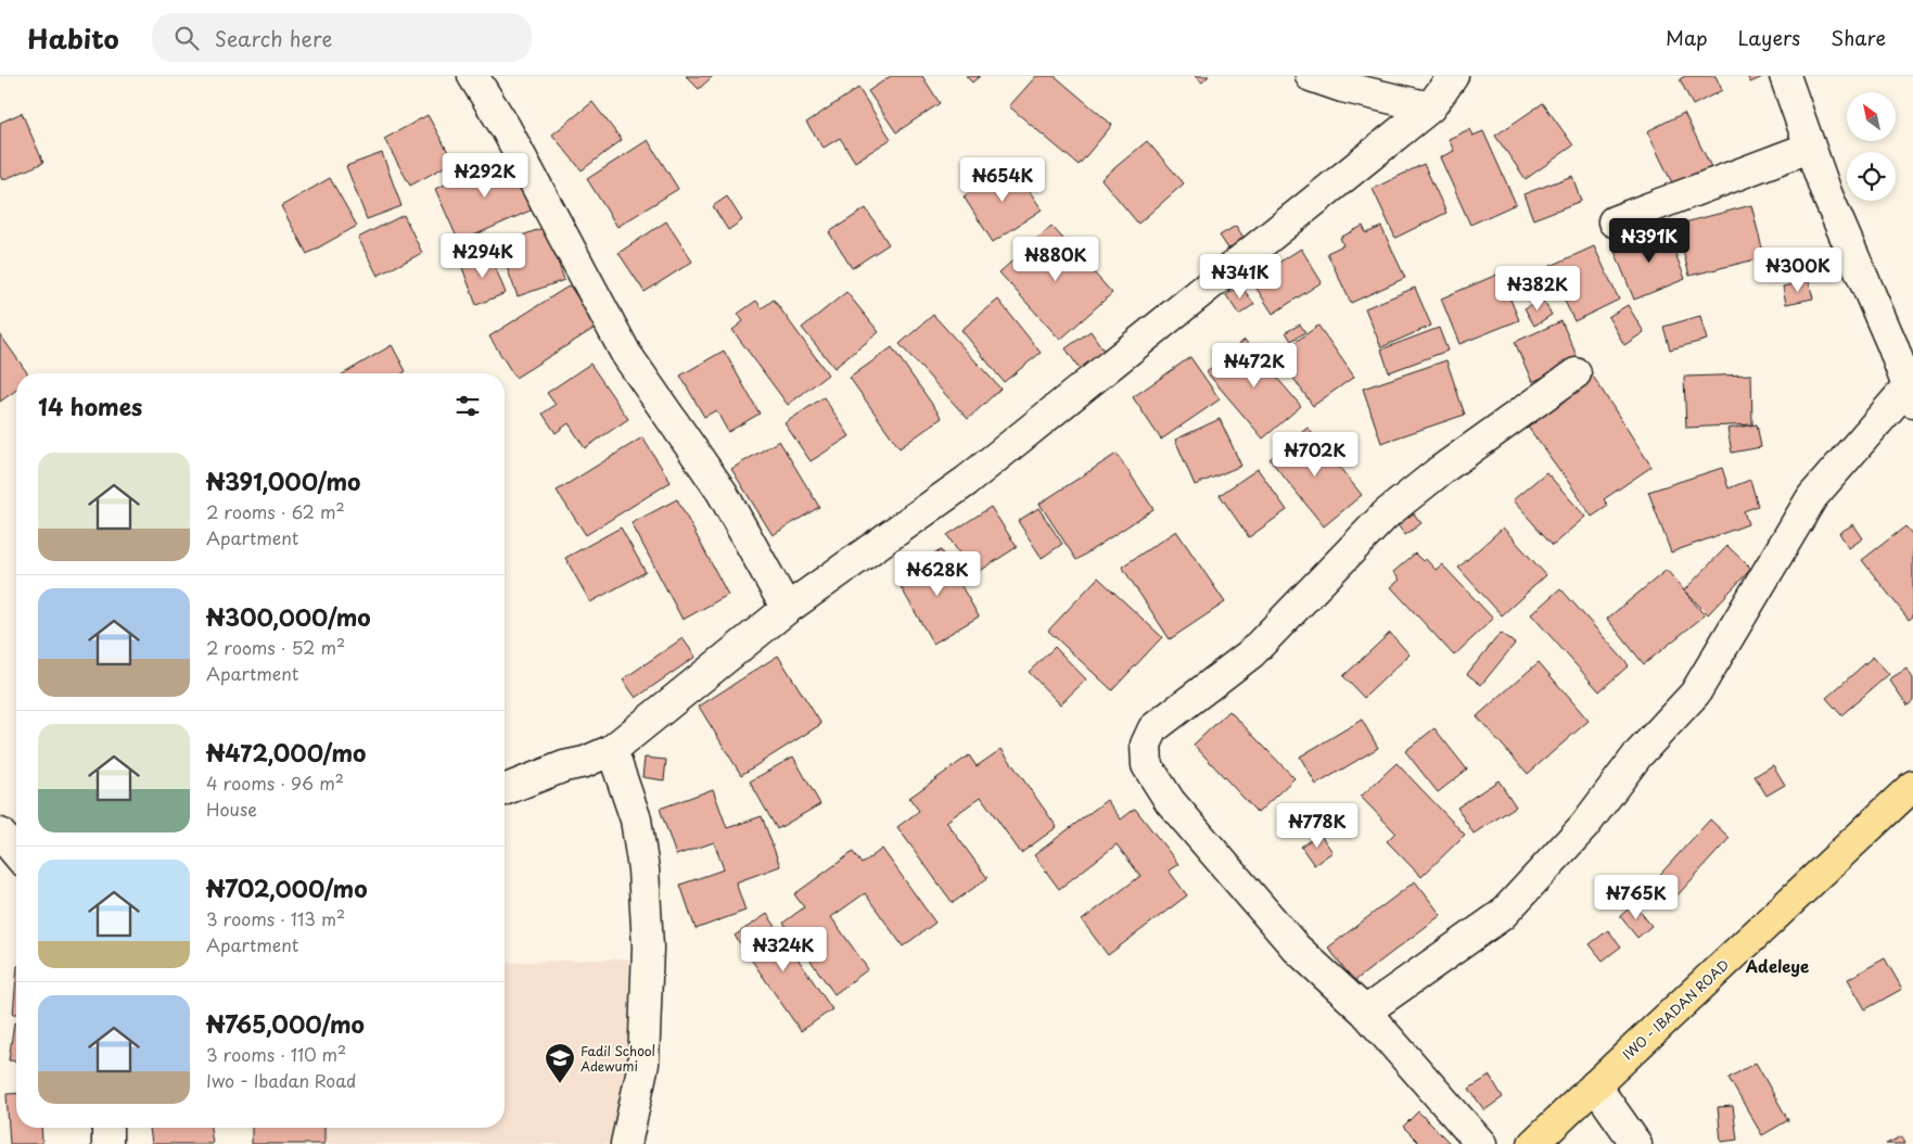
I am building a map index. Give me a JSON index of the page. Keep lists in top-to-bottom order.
{
  "streets": {
    "main road": ["IWO - IBADAN ROAD"]
  },
  "districts": ["Adeleye"],
  "places": {
    "school or university": ["Fadil School Adewumi"]
  },
  "north": "top left",
  "page": {
    "header": "Habito",
    "search": "Search here",
    "nav": ["Map", "Layers", "Share"],
    "price": [
      "₦292K",
      "₦654K",
      "₦391K",
      "₦294K",
      "₦880K",
      "₦300K",
      "₦341K",
      "₦382K",
      "₦472K",
      "₦702K",
      "₦628K",
      "₦778K",
      "₦765K",
      "₦324K"
    ],
    "heading": "14 homes",
    "list": [
      {
        "name": "₦391,000/mo",
        "note": "2 rooms · 62 m² · Apartment"
      },
      {
        "name": "₦300,000/mo",
        "note": "2 rooms · 52 m² · Apartment"
      },
      {
        "name": "₦472,000/mo",
        "note": "4 rooms · 96 m² · House"
      },
      {
        "name": "₦702,000/mo",
        "note": "3 rooms · 113 m² · Apartment"
      },
      {
        "name": "₦765,000/mo",
        "note": "3 rooms · 110 m² · Iwo - Ibadan Road"
      }
    ]
  }
}
